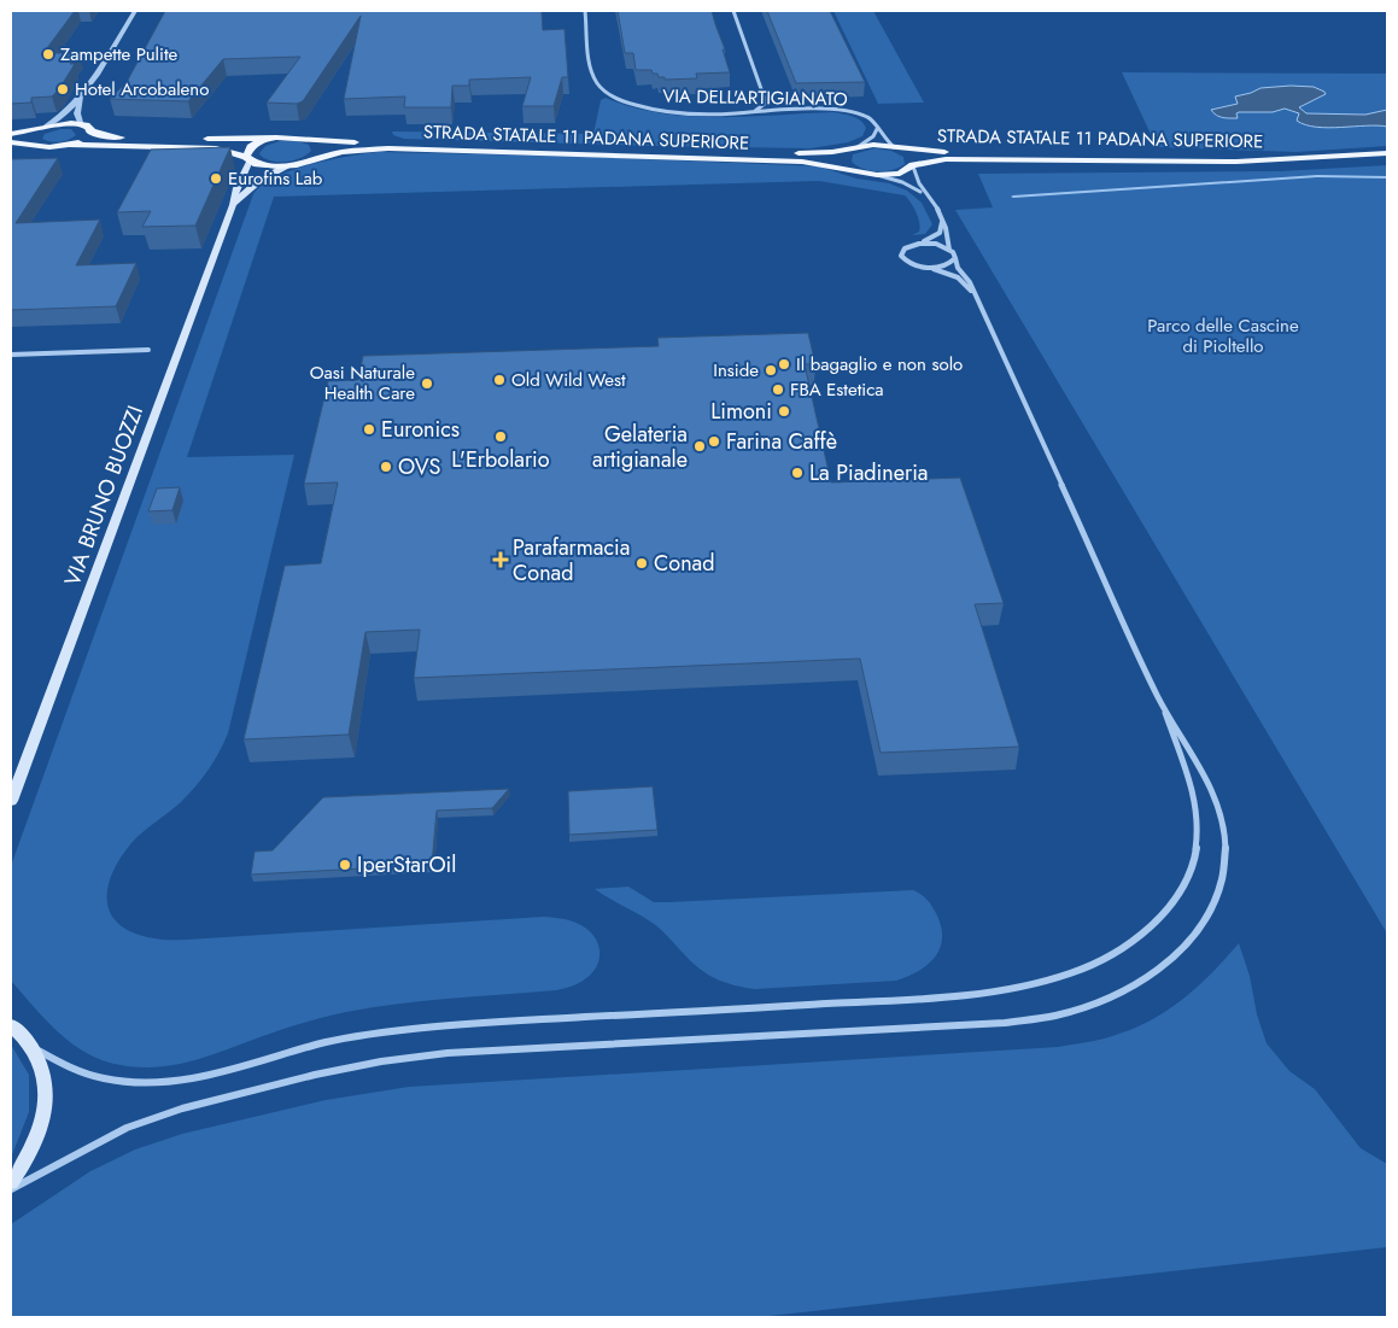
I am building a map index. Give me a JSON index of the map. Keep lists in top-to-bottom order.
{
  "streets": {
    "main road": ["STRADA STATALE 11 PADANA SUPERIORE", "VIA BRUNO BUOZZI"],
    "street": ["VIA DELL'ARTIGIANATO"]
  },
  "crossings": [
    ["VIA DELL'ARTIGIANATO", "STRADA STATALE 11 PADANA SUPERIORE"],
    ["STRADA STATALE 11 PADANA SUPERIORE", "VIA BRUNO BUOZZI"]
  ],
  "parks": ["Parco delle Cascine di Pioltello"],
  "places": {
    "other": [
      "Zampette Pulite",
      "Hotel Arcobaleno",
      "Eurofins Lab",
      "Il bagaglio e non solo",
      "Inside",
      "Old Wild West",
      "Oasi Naturale Health Care",
      "FBA Estetica",
      "Limoni",
      "Euronics",
      "L'Erbolario",
      "Farina Caffè",
      "Gelateria artigianale",
      "OVS",
      "La Piadineria",
      "Conad",
      "IperStarOil"
    ],
    "health": ["Parafarmacia Conad"]
  }
}
